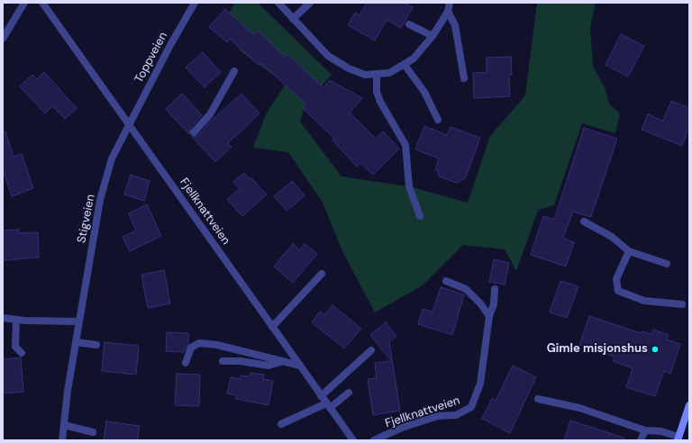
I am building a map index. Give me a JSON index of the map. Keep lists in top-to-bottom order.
{
  "streets": {
    "street": ["Toppveien", "Fjellknattveien", "Stigveien"]
  },
  "crossings": [
    ["Toppveien", "Fjellknattveien"],
    ["Toppveien", "Stigveien"],
    ["Fjellknattveien", "Stigveien"]
  ],
  "places": ["Gimle misjonshus"]
}
